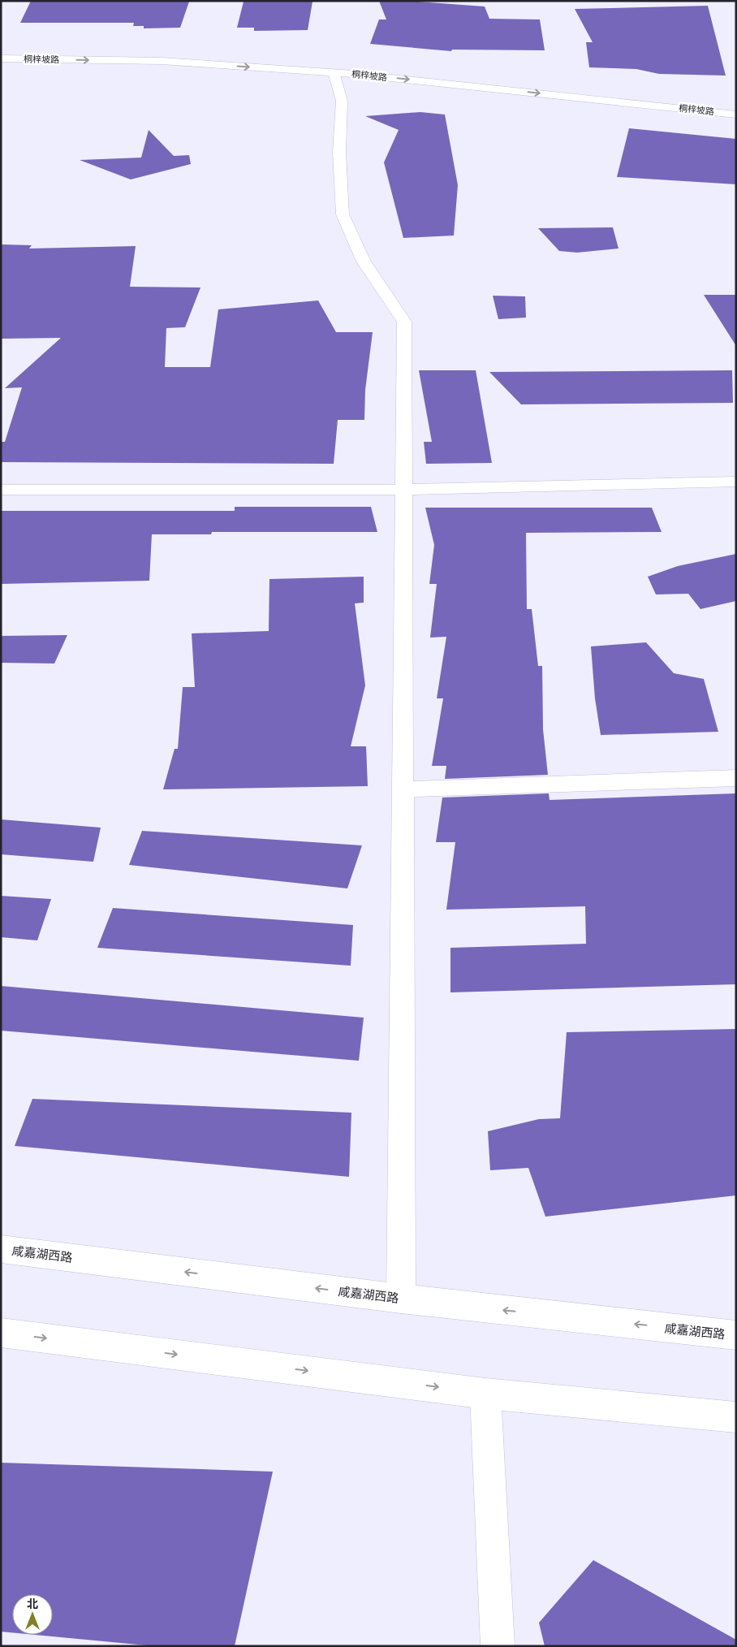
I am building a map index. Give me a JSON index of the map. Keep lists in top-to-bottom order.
{
  "streets": {
    "main road": ["桐梓坡路", "咸嘉湖西路"]
  },
  "north": "top"
}
